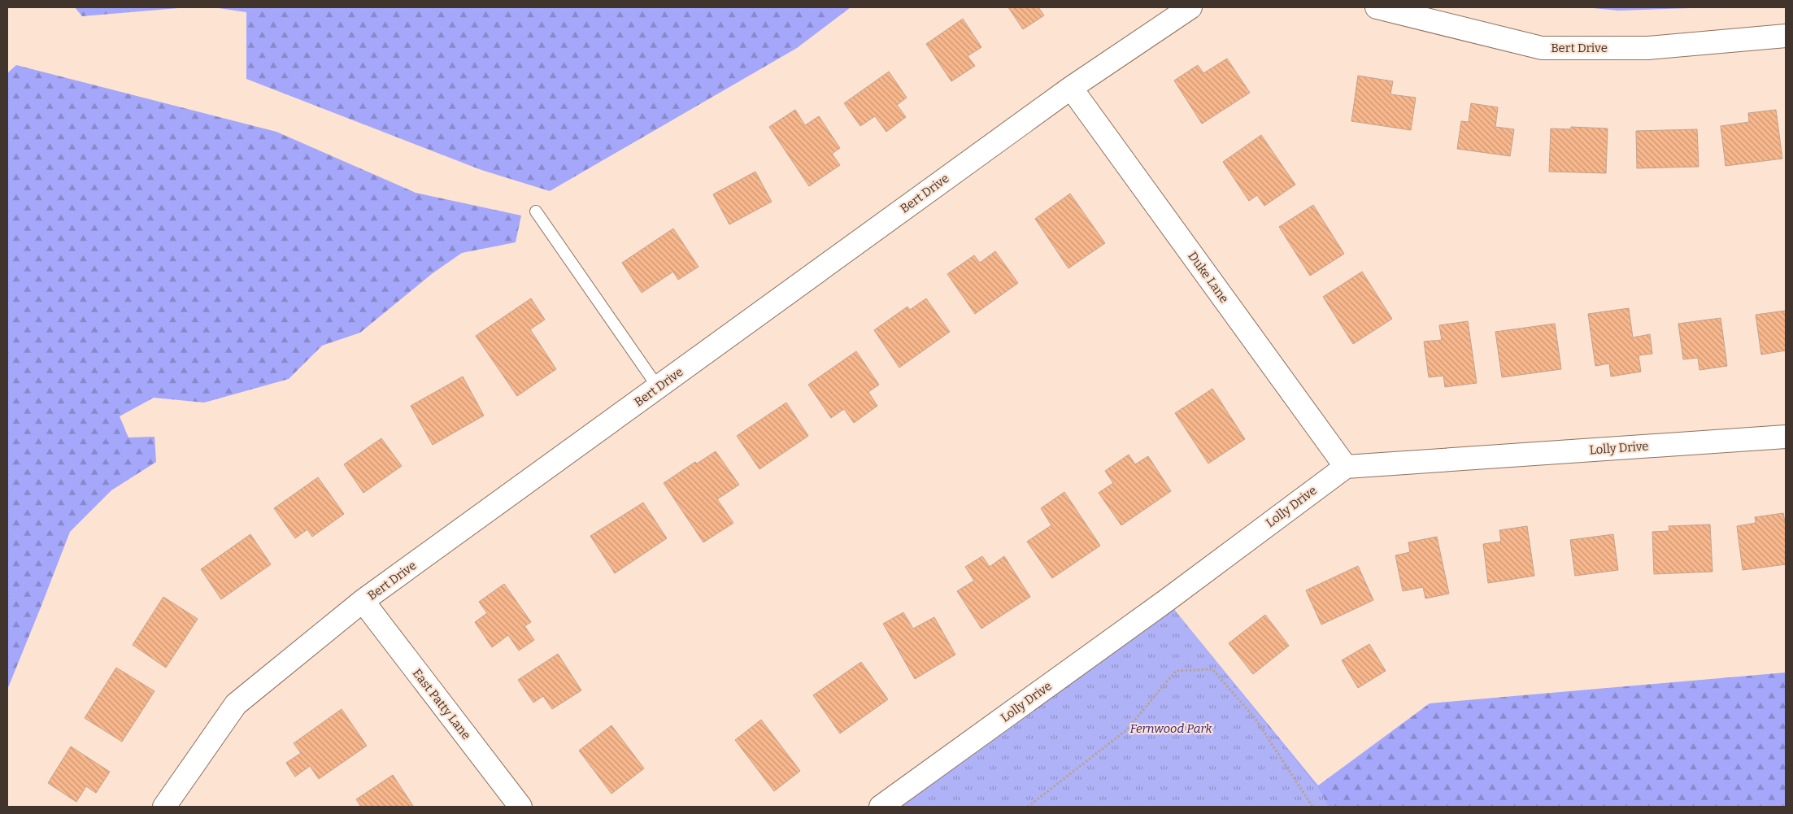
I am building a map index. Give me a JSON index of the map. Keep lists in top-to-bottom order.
{
  "streets": {
    "street": [
      "Bert Drive",
      "Duke Lane",
      "Lolly Drive",
      "East Patty Lane"
    ]
  },
  "crossings": [
    ["Bert Drive", "Duke Lane"],
    ["Bert Drive", "East Patty Lane"],
    ["Duke Lane", "Lolly Drive"]
  ],
  "parks": ["Fernwood Park"]
}
